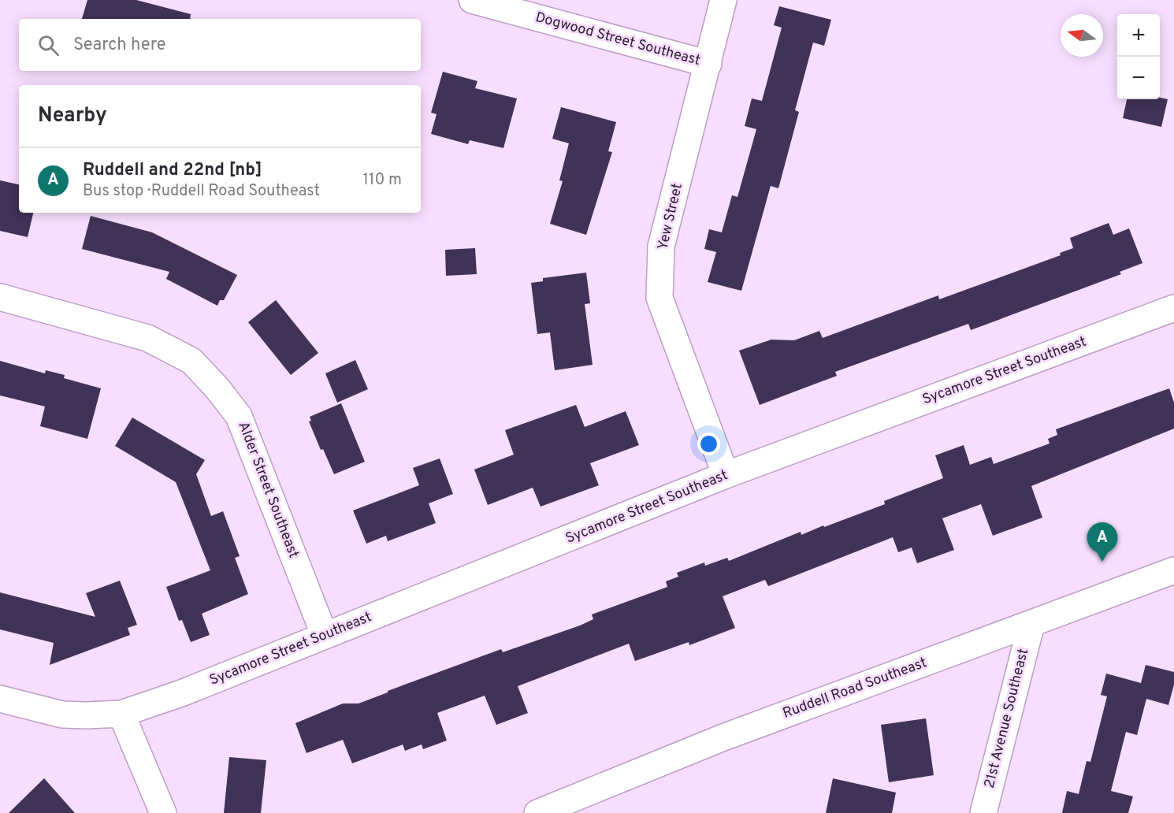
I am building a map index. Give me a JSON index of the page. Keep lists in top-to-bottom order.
{
  "streets": {
    "street": [
      "Dogwood Street Southeast",
      "Yew Street",
      "Sycamore Street Southeast",
      "Alder Street Southeast",
      "Ruddell Road Southeast",
      "21st Avenue Southeast"
    ]
  },
  "crossings": [
    ["Dogwood Street Southeast", "Yew Street"],
    ["Yew Street", "Sycamore Street Southeast"],
    ["Sycamore Street Southeast", "Alder Street Southeast"],
    ["Ruddell Road Southeast", "21st Avenue Southeast"]
  ],
  "north": "left",
  "page": {
    "map_buttons": ["+", "−"],
    "search": "Search here",
    "heading": "Nearby",
    "list": [
      {
        "mark": "A",
        "name": "Ruddell and 22nd [nb]",
        "note": "Bus stop · Ruddell Road Southeast",
        "value": "110 m"
      }
    ],
    "pins": "A"
  }
}
